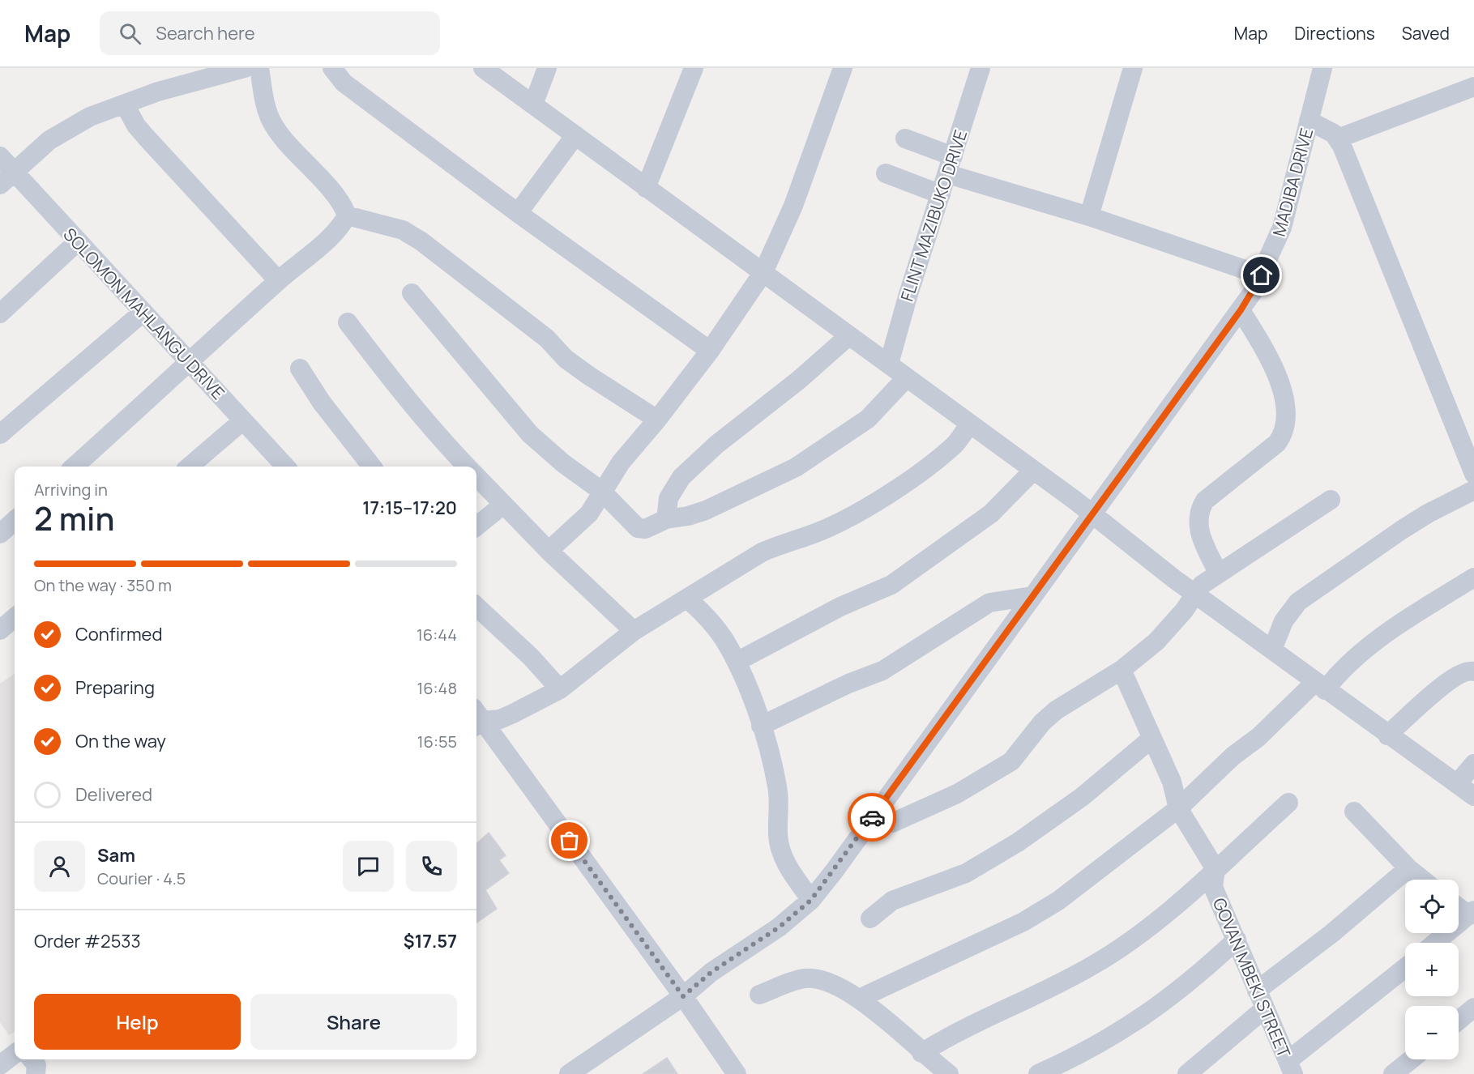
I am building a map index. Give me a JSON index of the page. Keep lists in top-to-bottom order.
{
  "streets": {
    "street": [
      "MADIBA DRIVE",
      "FLINT MAZIBUKO DRIVE",
      "SOLOMON MAHLANGU DRIVE",
      "GOVAN MBEKI STREET"
    ]
  },
  "page": {
    "header": "Map",
    "search": "Search here",
    "nav": ["Map", "Directions", "Saved"],
    "heading": ["2 min", "Arriving in", "17:15–17:20"],
    "panel": [
      "Sam",
      "Courier · 4.5",
      "Order #2533",
      "$17.57"
    ],
    "bar": "On the way · 350 m",
    "list": [
      ["Confirmed", "16:44"],
      ["Preparing", "16:48"],
      ["On the way", "16:55"],
      "Delivered"
    ],
    "map_buttons": ["+", "−"],
    "buttons": ["Help", "Share"]
  }
}
